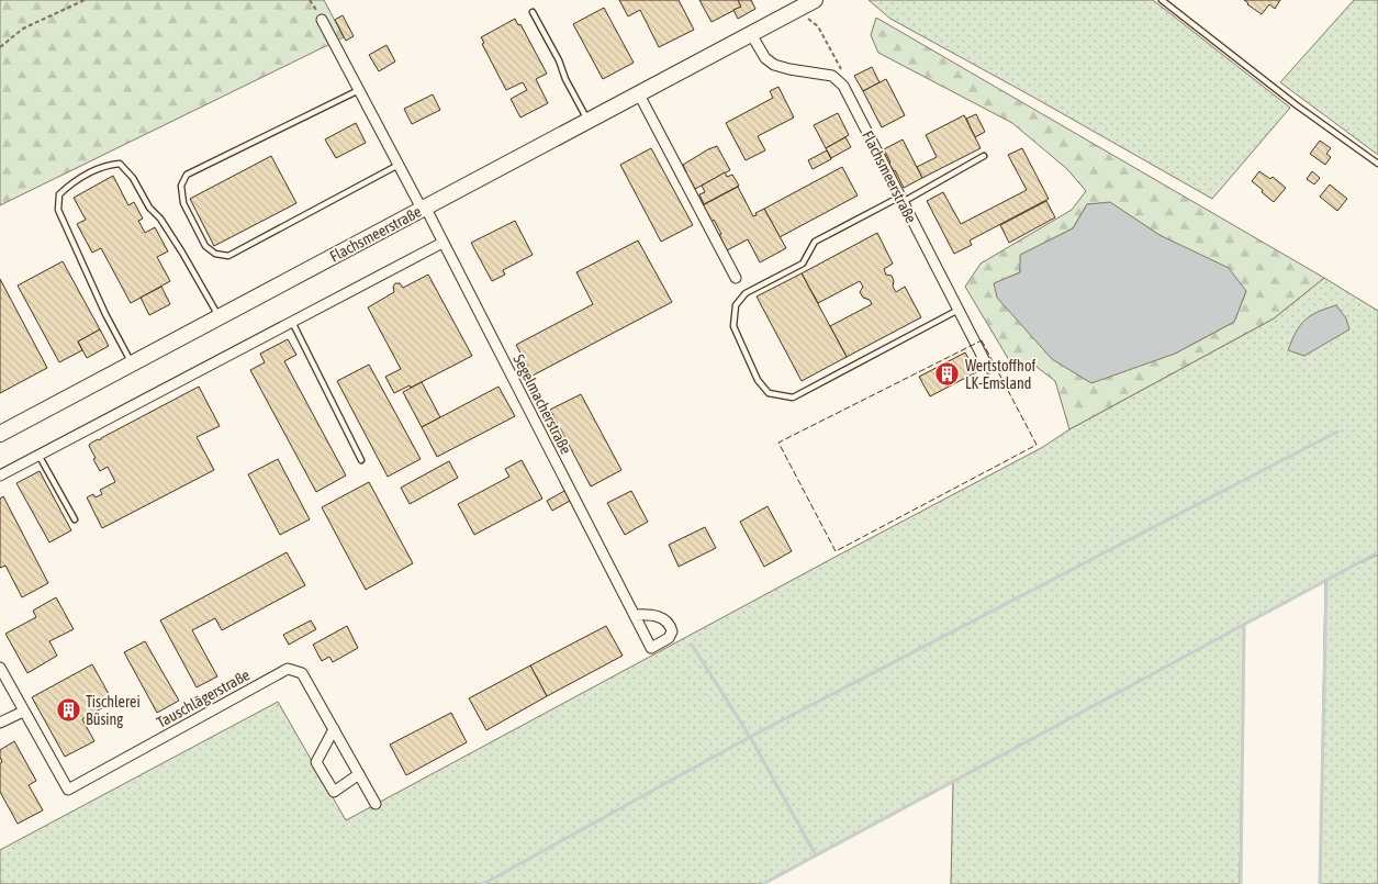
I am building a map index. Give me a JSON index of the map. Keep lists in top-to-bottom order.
{
  "streets": {
    "street": ["Flachsmeerstraße", "Segelmacherstraße", "Tauschlägerstraße"]
  },
  "crossings": [
    ["Flachsmeerstraße", "Segelmacherstraße"]
  ],
  "places": {
    "building": ["Wertstoffhof LK-Emsland", "Tischlerei Büsing"]
  }
}
